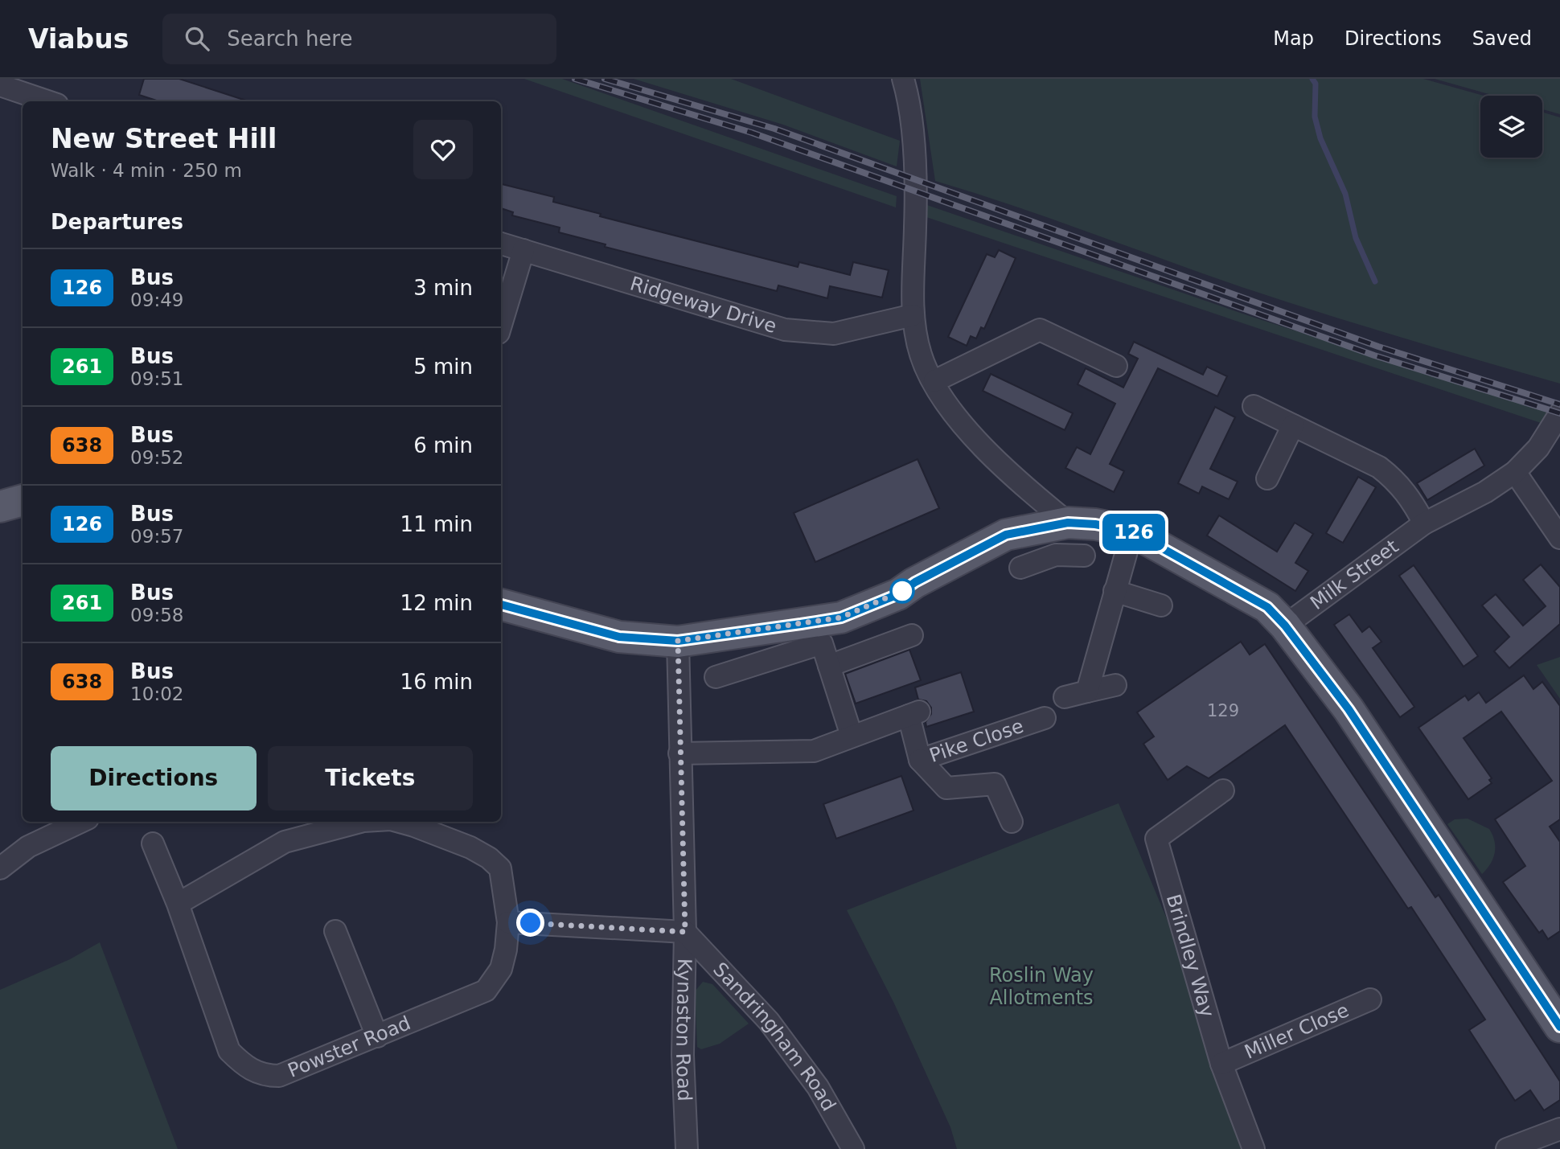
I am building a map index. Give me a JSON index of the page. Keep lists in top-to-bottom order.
{
  "streets": {
    "street": [
      "Ridgeway Drive",
      "Milk Street",
      "Pike Close",
      "Brindley Way",
      "Kynaston Road",
      "Miller Close",
      "Sandringham Road",
      "Powster Road"
    ]
  },
  "crossings": [
    ["Pike Close", "Kynaston Road"],
    ["Brindley Way", "Miller Close"],
    ["Kynaston Road", "Sandringham Road"]
  ],
  "parks": ["Roslin Way Allotments"],
  "lines": ["bus line 126"],
  "house_numbers": ["129"],
  "page": {
    "header": "Viabus",
    "search": "Search here",
    "nav": ["Map", "Directions", "Saved"],
    "on_map": "126",
    "heading": [
      ["New Street Hill", "Walk · 4 min · 250 m"],
      "Departures"
    ],
    "list": [
      {
        "mark": "126",
        "name": "Bus",
        "note": "09:49",
        "value": "3 min"
      },
      {
        "mark": "261",
        "name": "Bus",
        "note": "09:51",
        "value": "5 min"
      },
      {
        "mark": "638",
        "name": "Bus",
        "note": "09:52",
        "value": "6 min"
      },
      {
        "mark": "126",
        "name": "Bus",
        "note": "09:57",
        "value": "11 min"
      },
      {
        "mark": "261",
        "name": "Bus",
        "note": "09:58",
        "value": "12 min"
      },
      {
        "mark": "638",
        "name": "Bus",
        "note": "10:02",
        "value": "16 min"
      }
    ],
    "buttons": ["Directions", "Tickets"]
  }
}
